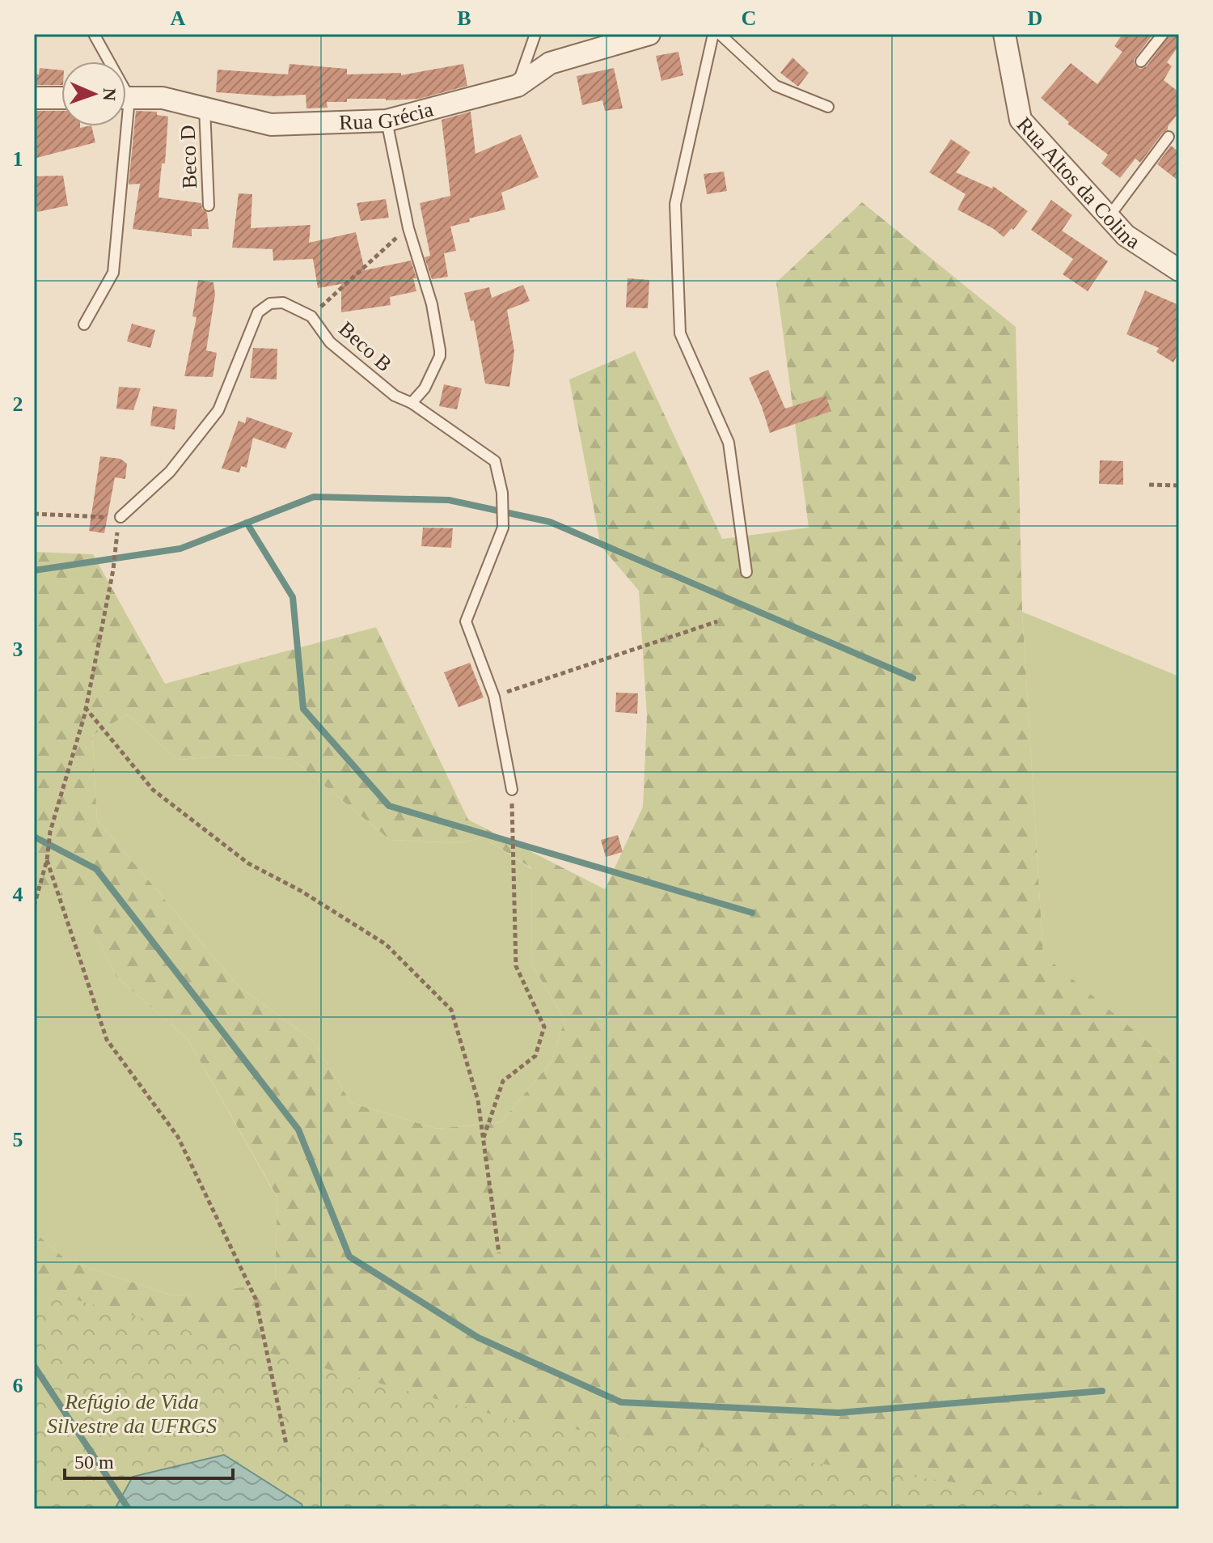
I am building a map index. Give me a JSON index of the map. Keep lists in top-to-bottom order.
{
  "streets": {
    "street": ["Rua Grécia", "Rua Altos da Colina"],
    "lane": ["Beco D", "Beco B"]
  },
  "crossings": [
    ["Rua Grécia", "Beco D"]
  ],
  "parks": ["Refúgio de Vida Silvestre da UFRGS"],
  "scale_bar": "50 m",
  "north": "right",
  "grid": {
    "columns": [
      "A",
      "B",
      "C",
      "D"
    ],
    "rows": [
      "1",
      "2",
      "3",
      "4",
      "5",
      "6"
    ]
  }
}
